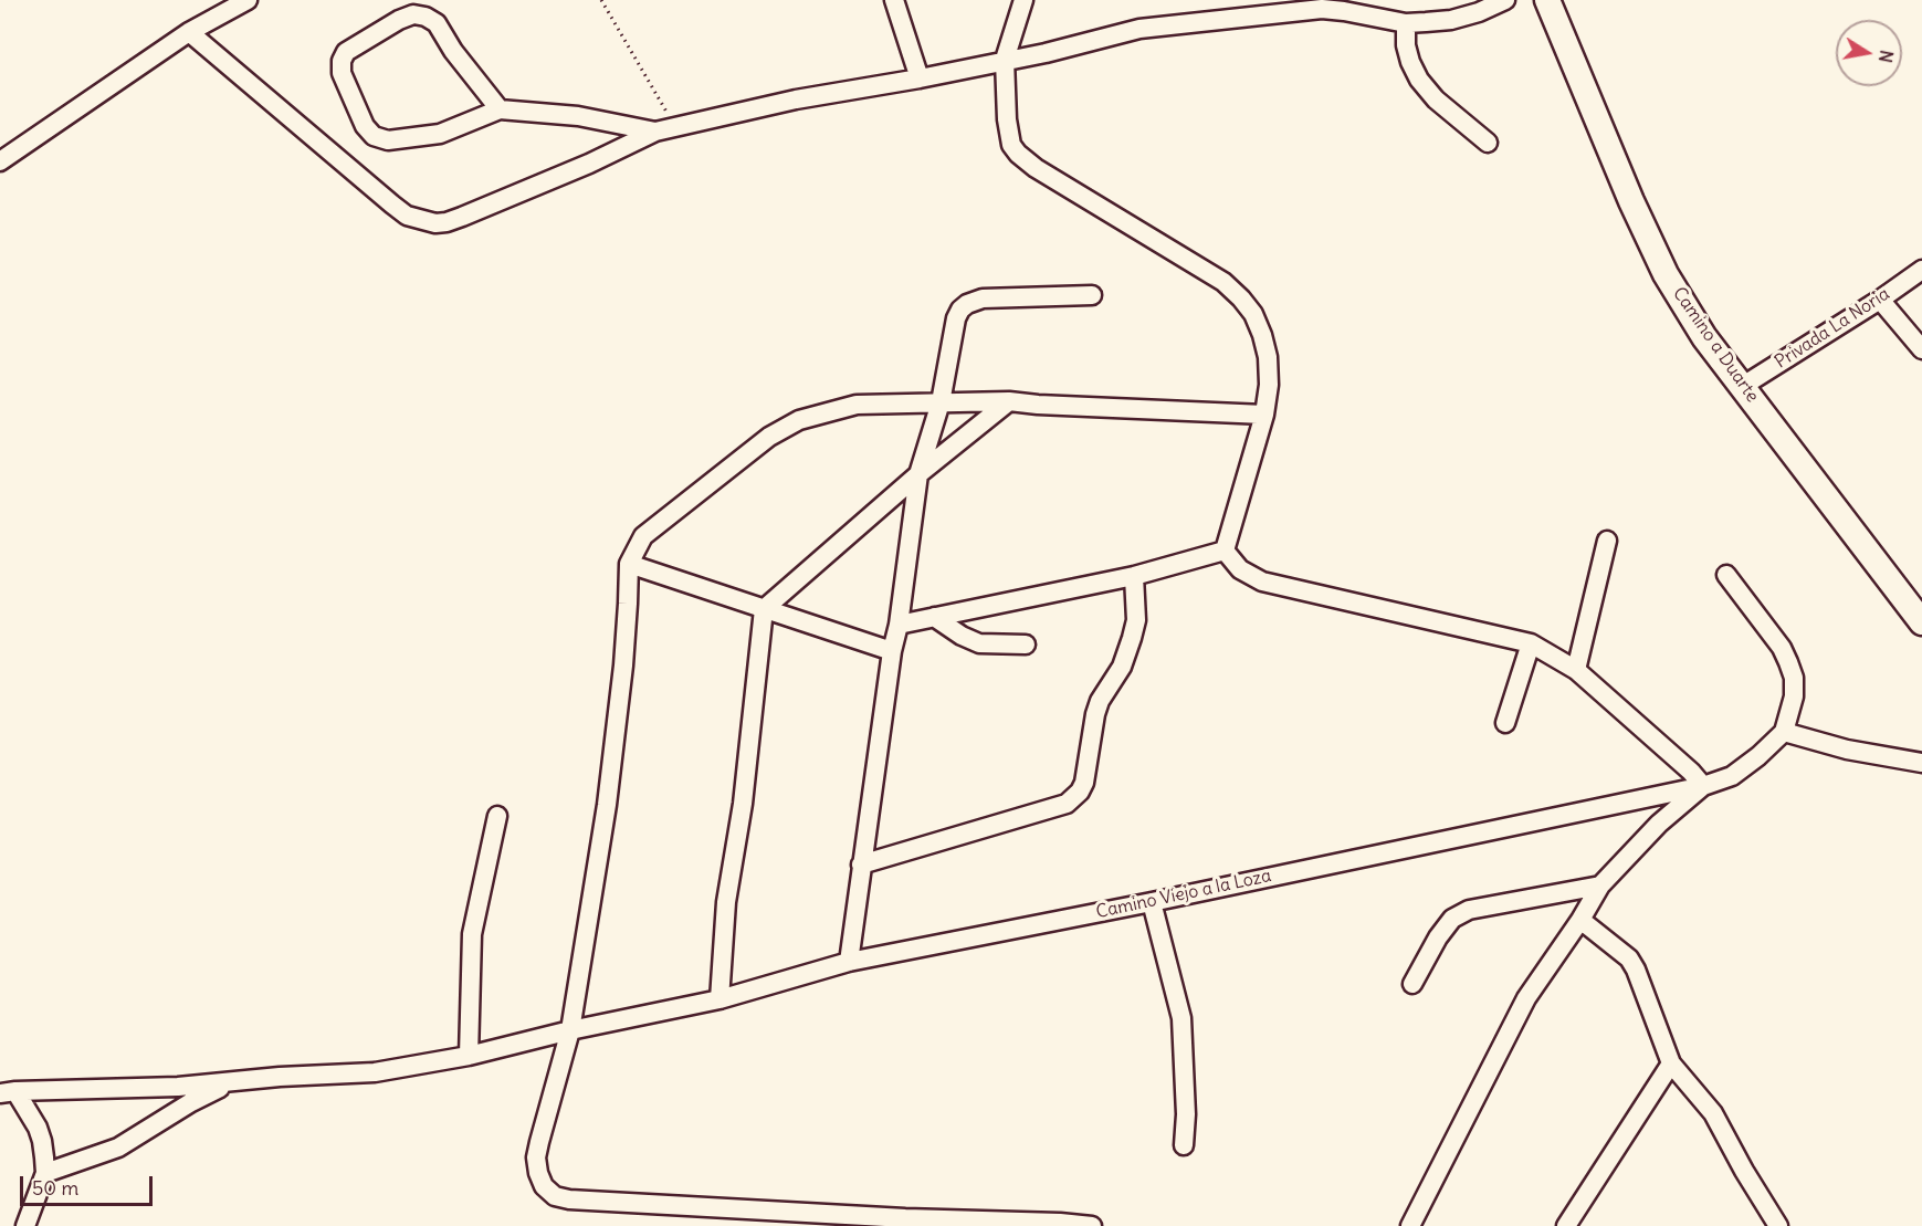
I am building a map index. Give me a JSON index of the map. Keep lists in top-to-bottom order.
{
  "streets": {
    "street": ["Privada La Noria", "Camino a Duarte", "Camino Viejo a la Loza"]
  },
  "crossings": [
    ["Privada La Noria", "Camino a Duarte"]
  ],
  "scale_bar": "50 m",
  "north": "right"
}
